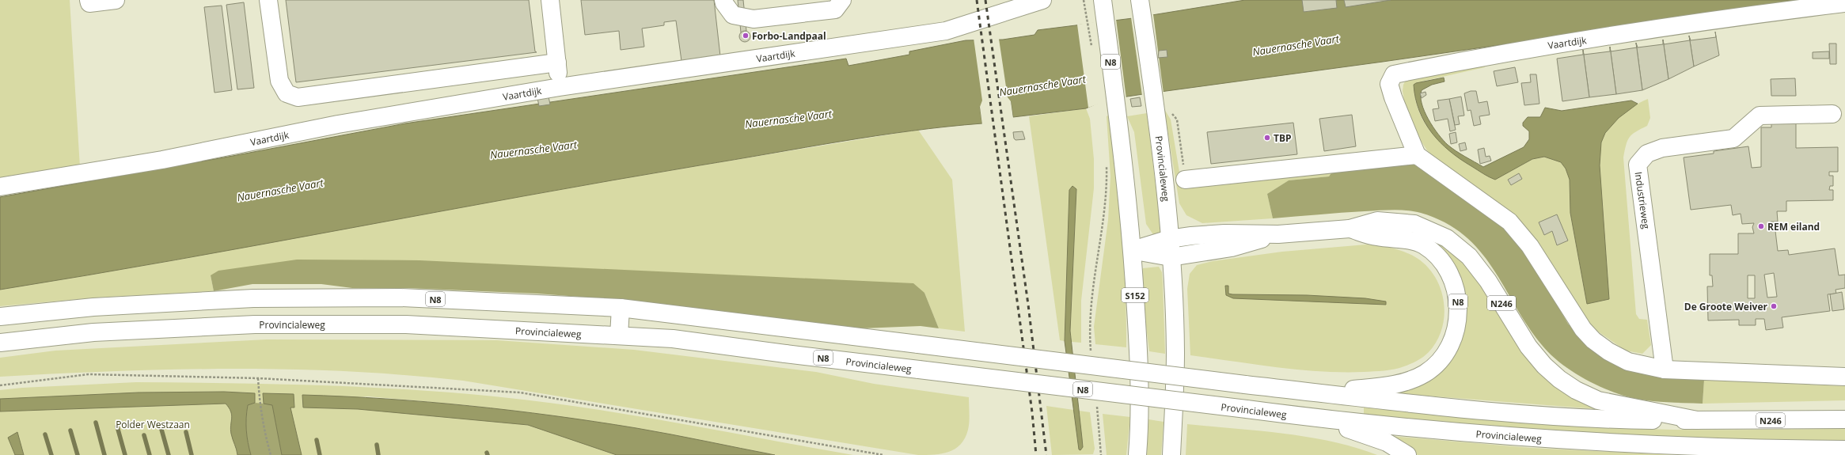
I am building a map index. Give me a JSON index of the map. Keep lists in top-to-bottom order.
{
  "streets": {
    "main road": [
      "Vaartdijk",
      "N8",
      "Provincialeweg",
      "Industrieweg",
      "S152",
      "N246"
    ]
  },
  "crossings": [
    ["Vaartdijk", "Industrieweg"],
    ["N8", "Provincialeweg"],
    ["N8", "S152"],
    ["N8", "N246"]
  ],
  "water": ["Nauernasche Vaart"],
  "parks": ["Polder Westzaan"],
  "places": [
    "Forbo-Landpaal",
    "TBP",
    "REM eiland",
    "De Groote Weiver"
  ]
}
